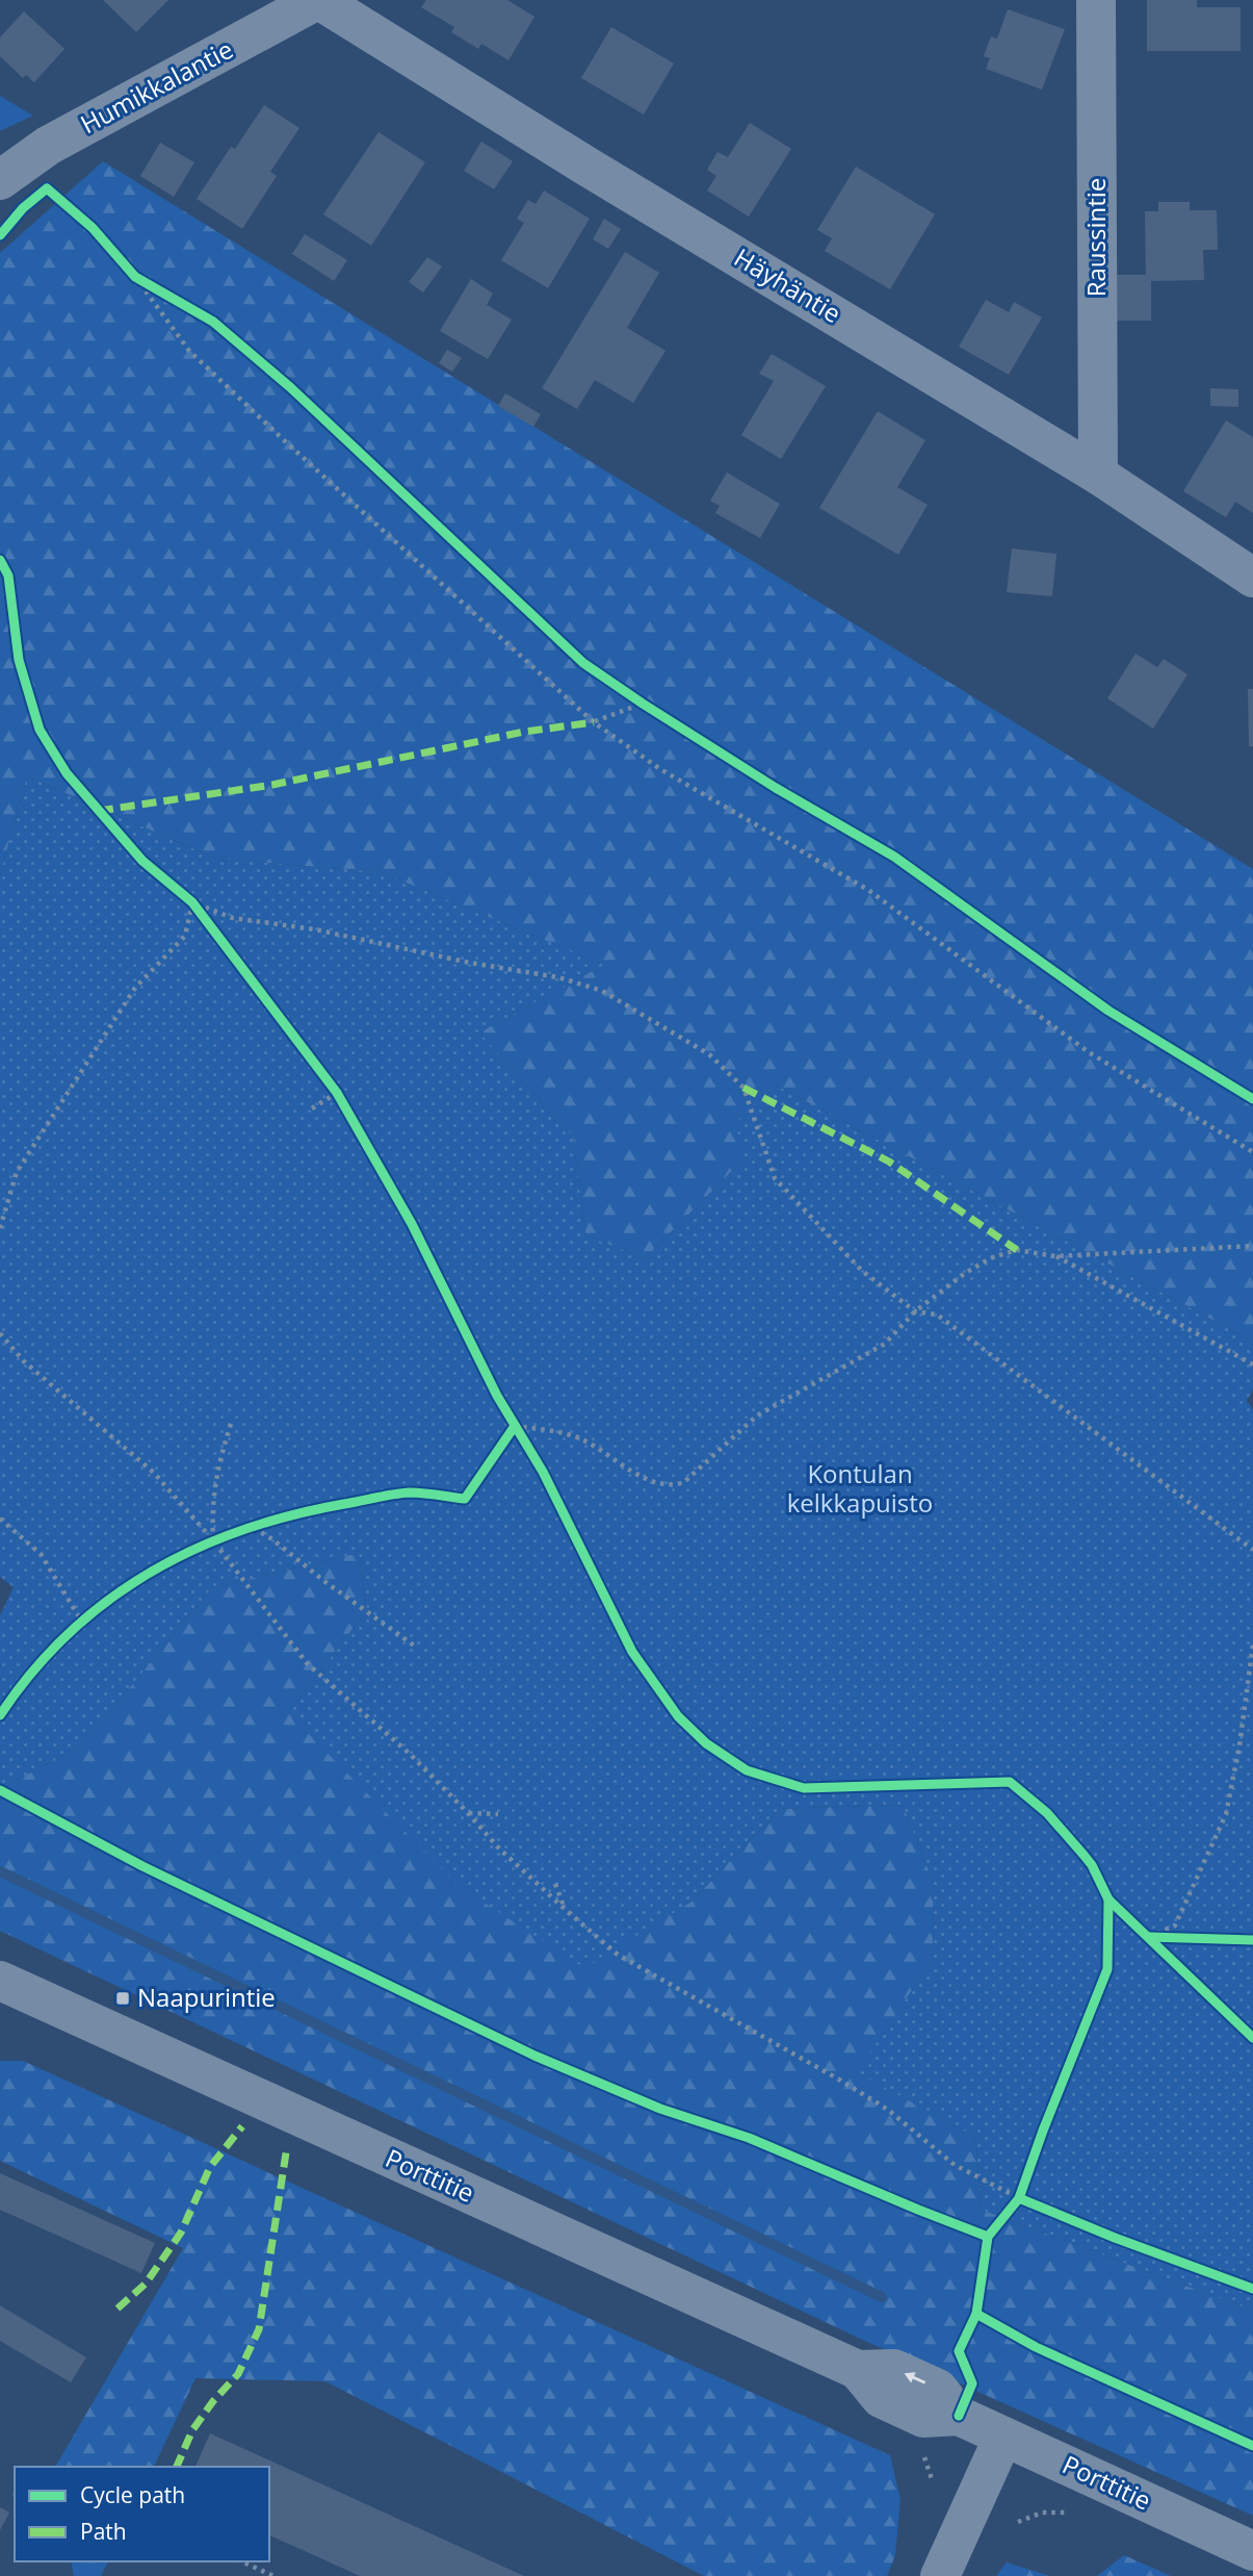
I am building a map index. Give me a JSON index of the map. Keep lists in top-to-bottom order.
{
  "streets": {
    "street": [
      "Humikkalantie",
      "Raussintie",
      "Häyhäntie",
      "Porttitie"
    ]
  },
  "crossings": [
    ["Humikkalantie", "Häyhäntie"],
    ["Raussintie", "Häyhäntie"]
  ],
  "parks": ["Kontulan kelkkapuisto"],
  "places": {
    "transit": ["Naapurintie"]
  },
  "legend": ["Cycle path", "Path"]
}
